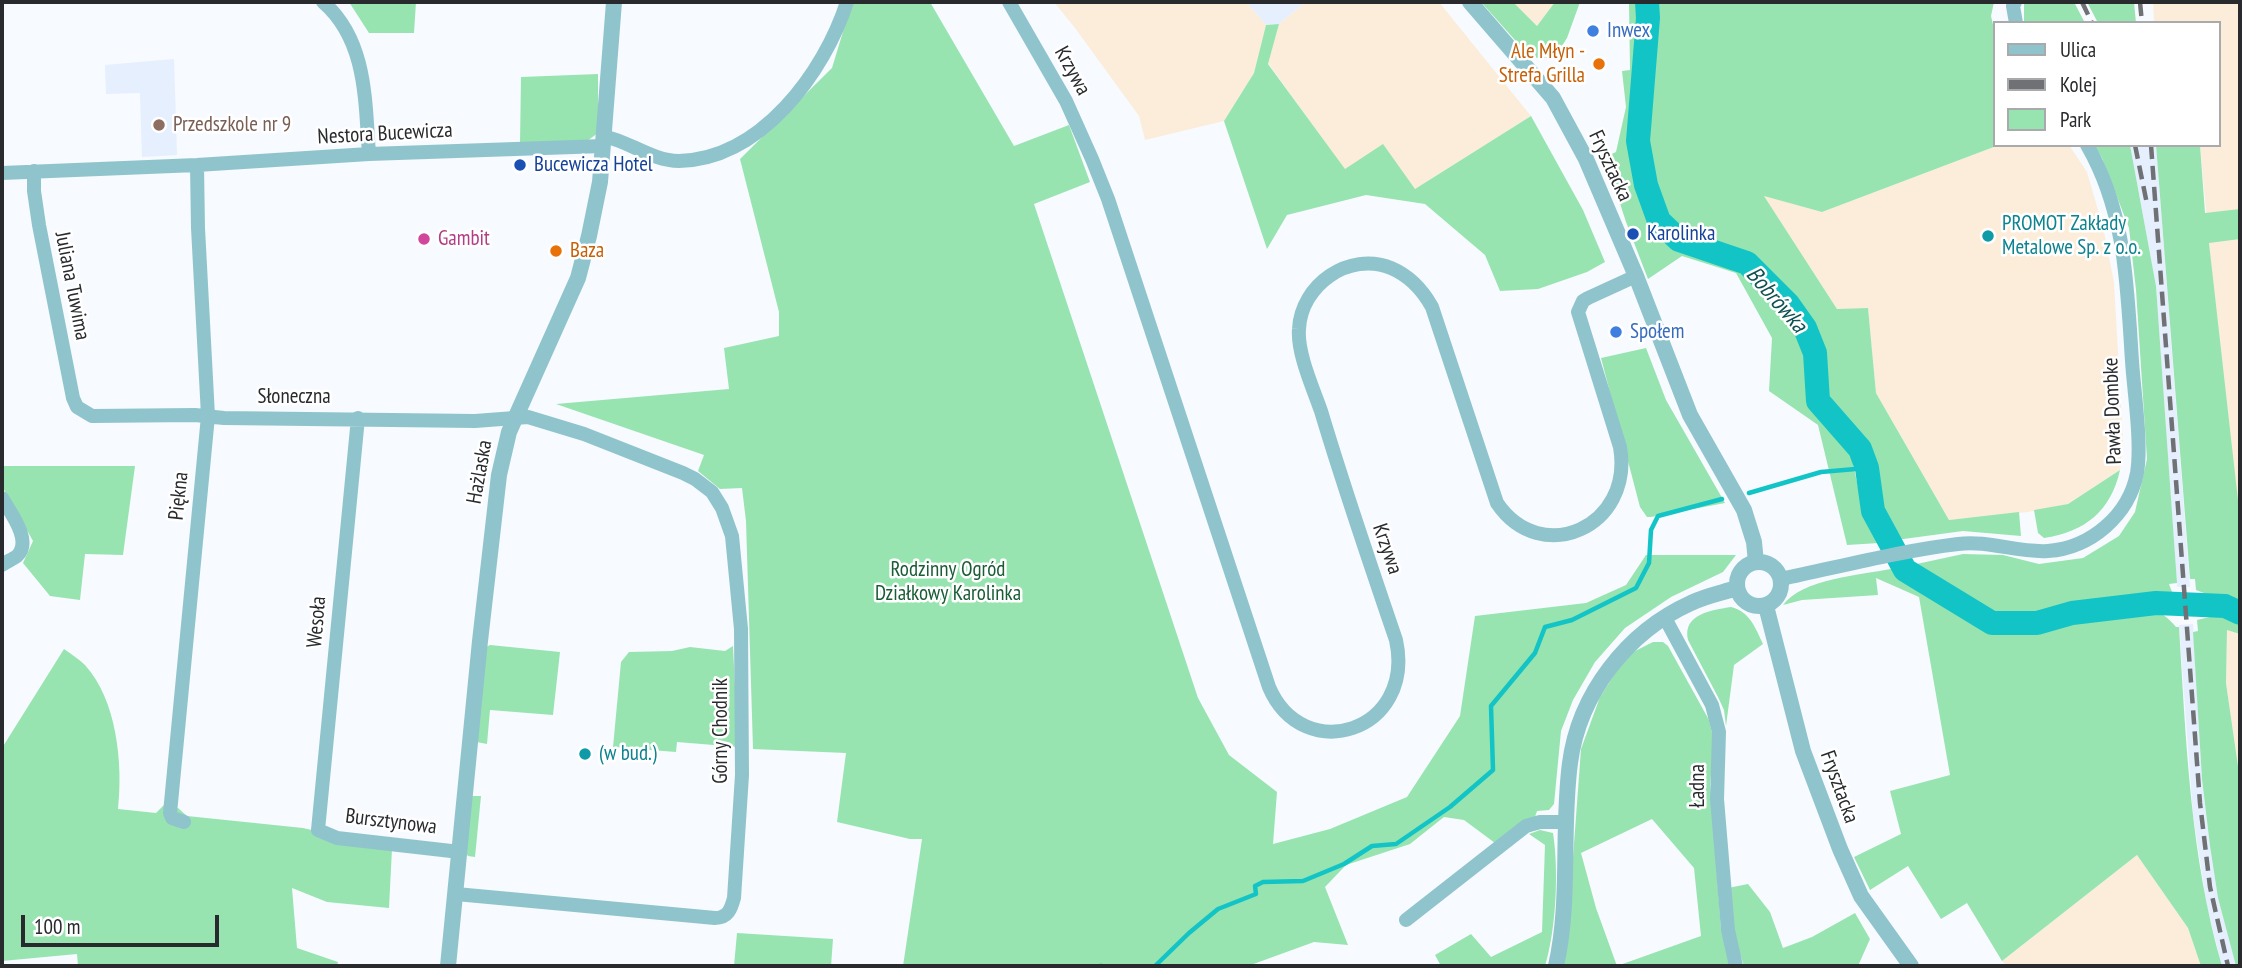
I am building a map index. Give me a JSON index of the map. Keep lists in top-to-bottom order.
{
  "streets": {
    "street": [
      "Krzywa",
      "Nestora Bucewicza",
      "Frysztacka",
      "Juliana Tuwima",
      "Słoneczna",
      "Pawła Dombke",
      "Hażlaska",
      "Piękna",
      "Wesoła",
      "Górny Chodnik",
      "Ładna",
      "Bursztynowa"
    ]
  },
  "crossings": [
    ["Krzywa", "Frysztacka"],
    ["Nestora Bucewicza", "Juliana Tuwima"],
    ["Nestora Bucewicza", "Hażlaska"],
    ["Nestora Bucewicza", "Piękna"],
    ["Frysztacka", "Pawła Dombke"],
    ["Juliana Tuwima", "Słoneczna"],
    ["Słoneczna", "Hażlaska"],
    ["Słoneczna", "Piękna"],
    ["Słoneczna", "Wesoła"],
    ["Słoneczna", "Górny Chodnik"],
    ["Hażlaska", "Górny Chodnik"],
    ["Hażlaska", "Bursztynowa"],
    ["Wesoła", "Bursztynowa"]
  ],
  "water": ["Bobrówka"],
  "parks": ["Rodzinny Ogród Działkowy Karolinka"],
  "places": [
    "Inwex",
    "Ale Młyn - Strefa Grilla",
    "Przedszkole nr 9",
    "Bucewicza Hotel",
    "Karolinka",
    "PROMOT Zakłady Metalowe Sp. z o.o.",
    "Gambit",
    "Baza",
    "Społem",
    "(w bud.)"
  ],
  "legend": ["Ulica", "Kolej", "Park"],
  "scale_bar": "100 m"
}
